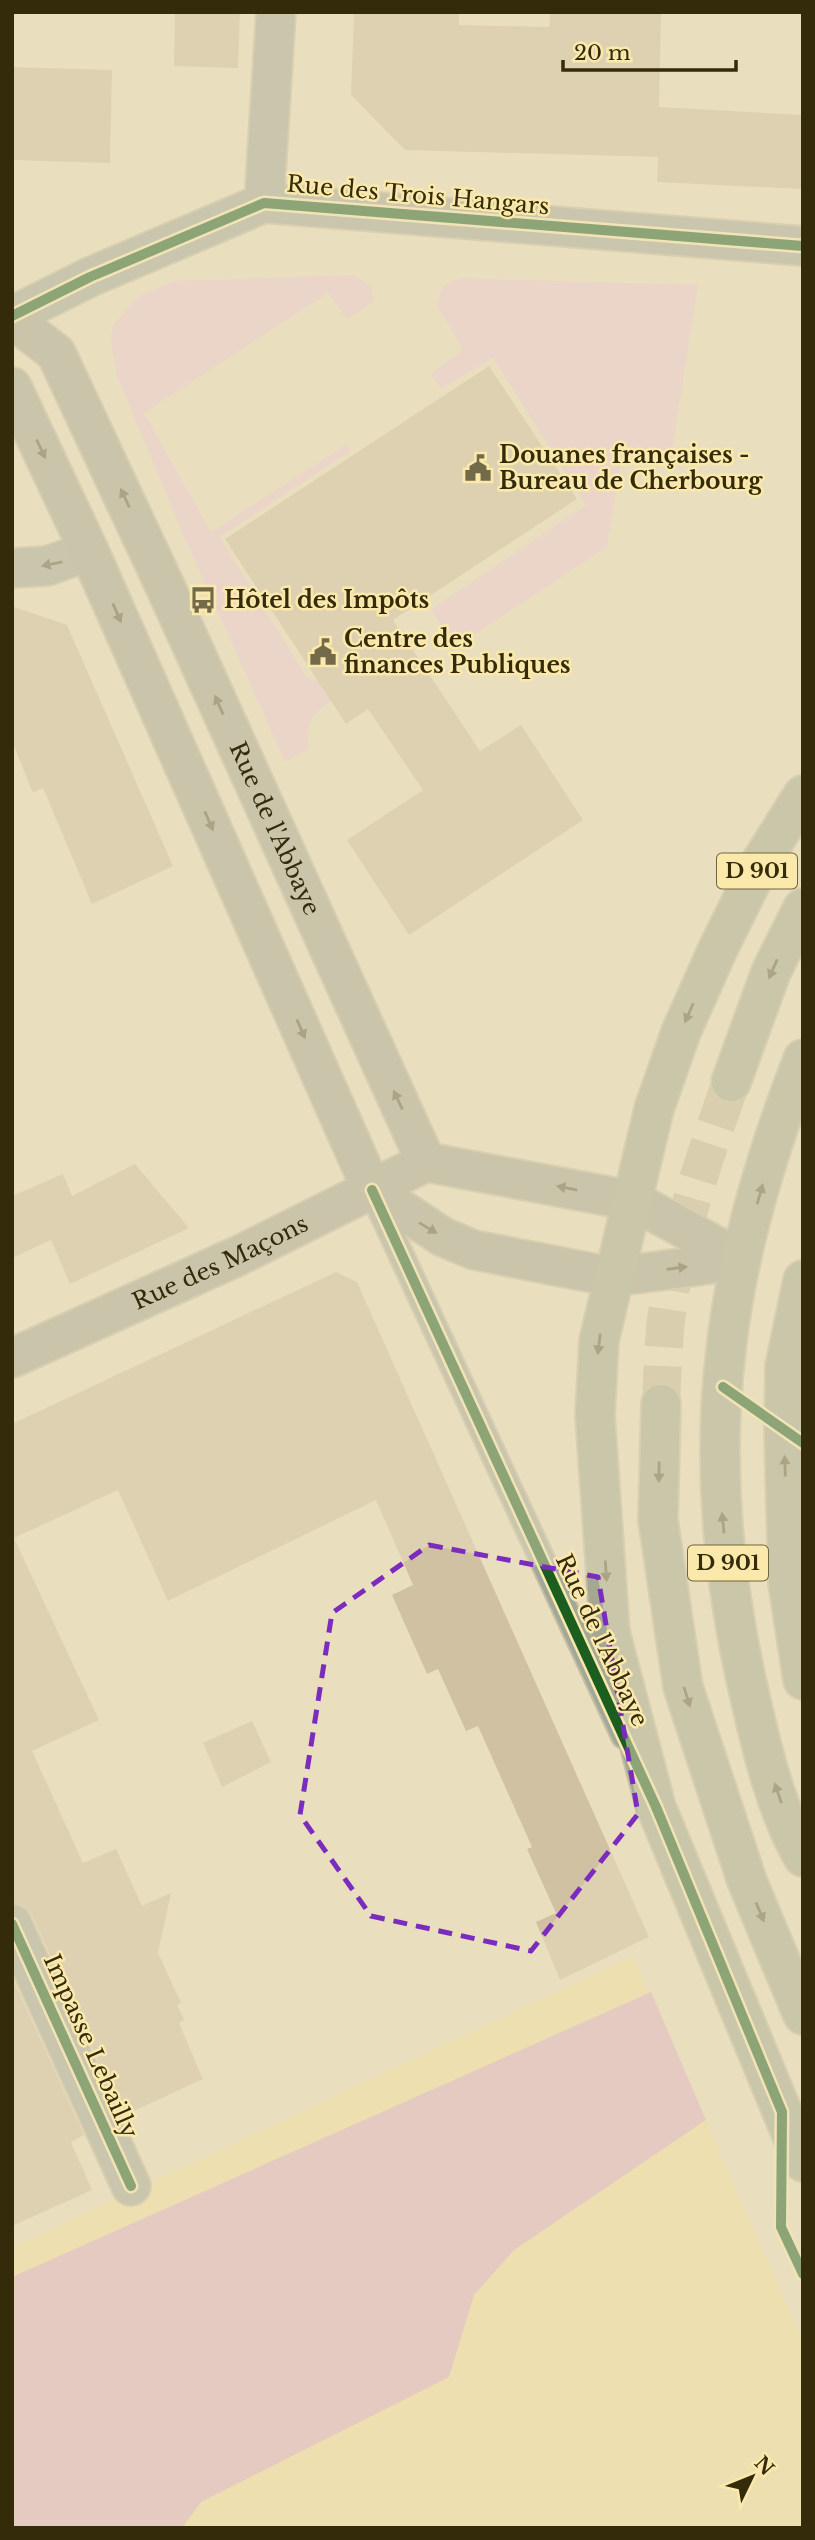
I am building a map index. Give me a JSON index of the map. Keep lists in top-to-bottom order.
{
  "streets": {
    "main road": ["Rue de l'Abbaye", "D 901", "Rue des Maçons"],
    "street": ["Rue des Trois Hangars", "Impasse Lebailly"]
  },
  "crossings": [
    ["Rue des Trois Hangars", "Rue de l'Abbaye"],
    ["Rue de l'Abbaye", "Rue des Maçons"]
  ],
  "places": {
    "public building": ["Douanes françaises - Bureau de Cherbourg", "Centre des finances Publiques"],
    "bus stop": ["Hôtel des Impôts"]
  },
  "scale_bar": "20 m",
  "north": "top right"
}
